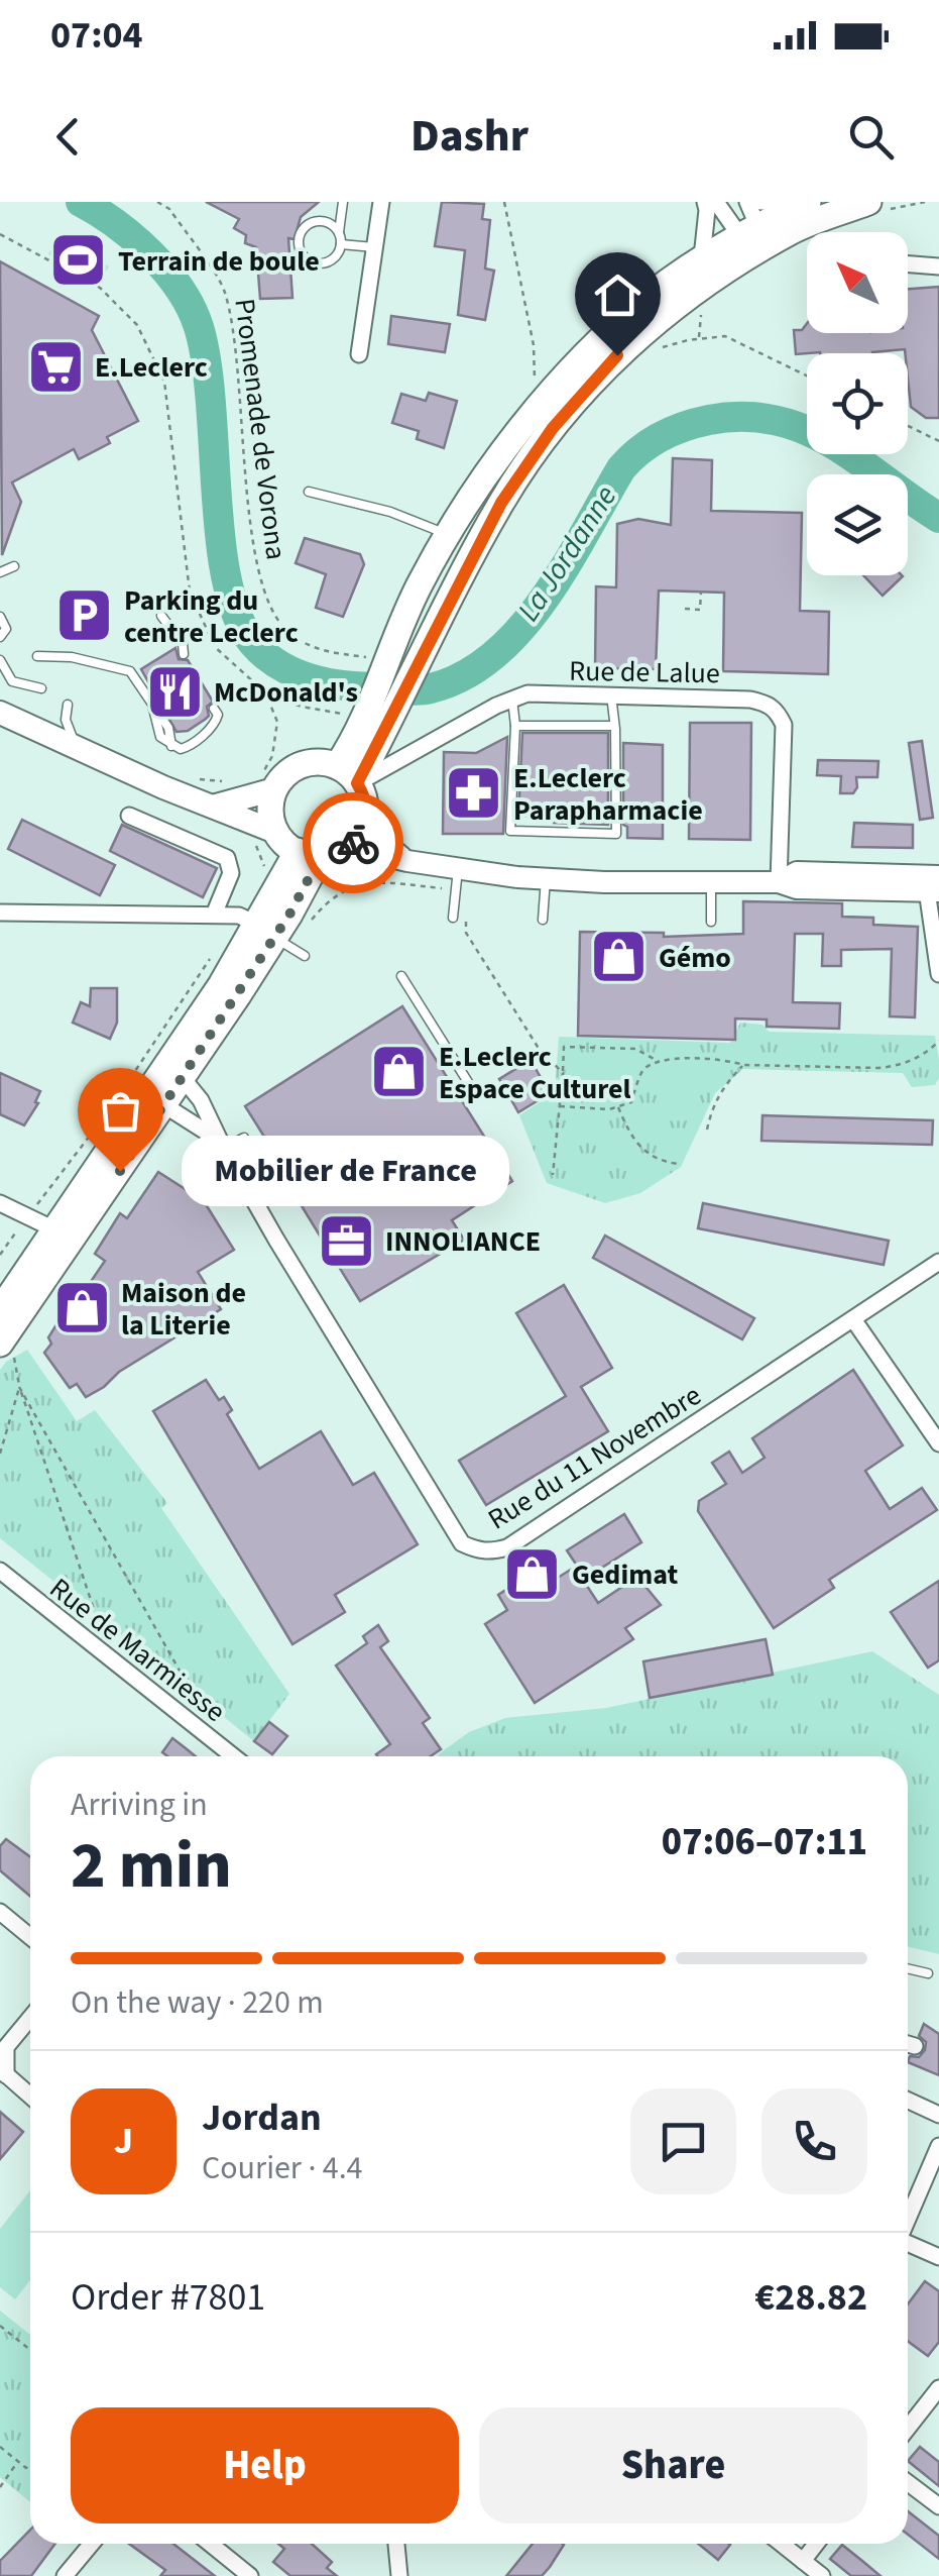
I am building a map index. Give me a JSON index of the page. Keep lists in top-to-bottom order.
{
  "streets": {
    "street": ["Rue de Lalue", "Rue du 11 Novembre", "Rue de Marmiesse"],
    "path": ["Promenade de Vorona"]
  },
  "water": ["La Jordanne"],
  "places": {
    "sports": ["Terrain de boule"],
    "supermarket": ["E.Leclerc"],
    "parking": ["Parking du centre Leclerc"],
    "restaurant": ["McDonald's"],
    "pharmacy": ["E.Leclerc Parapharmacie"],
    "shop": [
      "Gémo",
      "E.Leclerc Espace Culturel",
      "Maison de la Literie",
      "Gedimat"
    ],
    "other": ["Mobilier de France"],
    "office": ["INNOLIANCE"]
  },
  "north": "top left",
  "page": {
    "status": "07:04",
    "header": "Dashr",
    "bubble": "Mobilier de France",
    "heading": ["2 min", "Arriving in", "07:06–07:11"],
    "panel": [
      "Jordan",
      "Courier · 4.4",
      "Order #7801",
      "€28.82"
    ],
    "bar": "On the way · 220 m",
    "round": "J",
    "buttons": ["Help", "Share"]
  }
}
